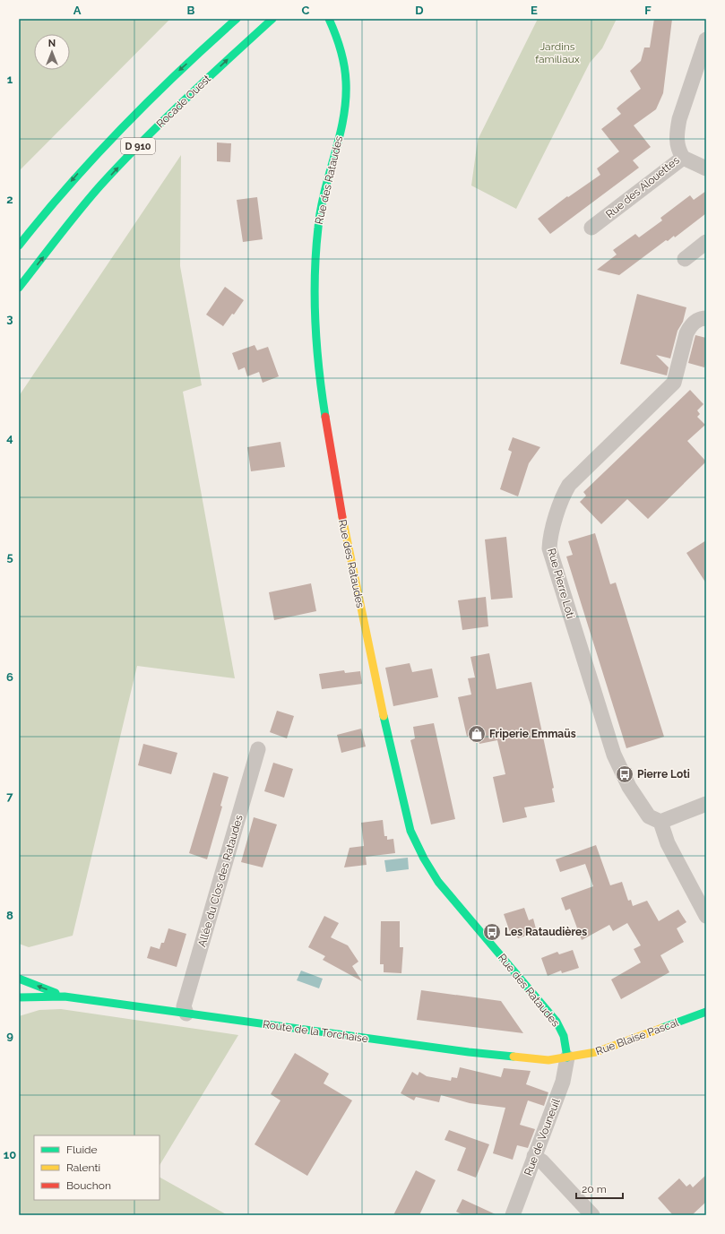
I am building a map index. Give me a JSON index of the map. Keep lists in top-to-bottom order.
{
  "streets": {
    "street": [
      "Rocade Ouest",
      "D 910",
      "Rue des Rataudes",
      "Rue des Alouettes",
      "Rue Pierre Loti",
      "Allée du Clos des Rataudes",
      "Route de la Torchaise",
      "Rue Blaise Pascal",
      "Rue de Vouneuil"
    ]
  },
  "crossings": [
    ["Rue des Rataudes", "Route de la Torchaise"],
    ["Rue des Rataudes", "Rue Blaise Pascal"],
    ["Rue des Rataudes", "Rue de Vouneuil"],
    ["Allée du Clos des Rataudes", "Route de la Torchaise"],
    ["Route de la Torchaise", "Rue Blaise Pascal"],
    ["Route de la Torchaise", "Rue de Vouneuil"],
    ["Rue Blaise Pascal", "Rue de Vouneuil"]
  ],
  "parks": ["Jardins familiaux"],
  "places": {
    "shop": ["Friperie Emmaüs"],
    "bus stop": ["Pierre Loti", "Les Rataudières"]
  },
  "legend": ["Fluide", "Ralenti", "Bouchon"],
  "scale_bar": "20 m",
  "north": "top",
  "grid": {
    "columns": [
      "A",
      "B",
      "C",
      "D",
      "E",
      "F"
    ],
    "rows": [
      "1",
      "2",
      "3",
      "4",
      "5",
      "6",
      "7",
      "8",
      "9",
      "10"
    ]
  }
}
